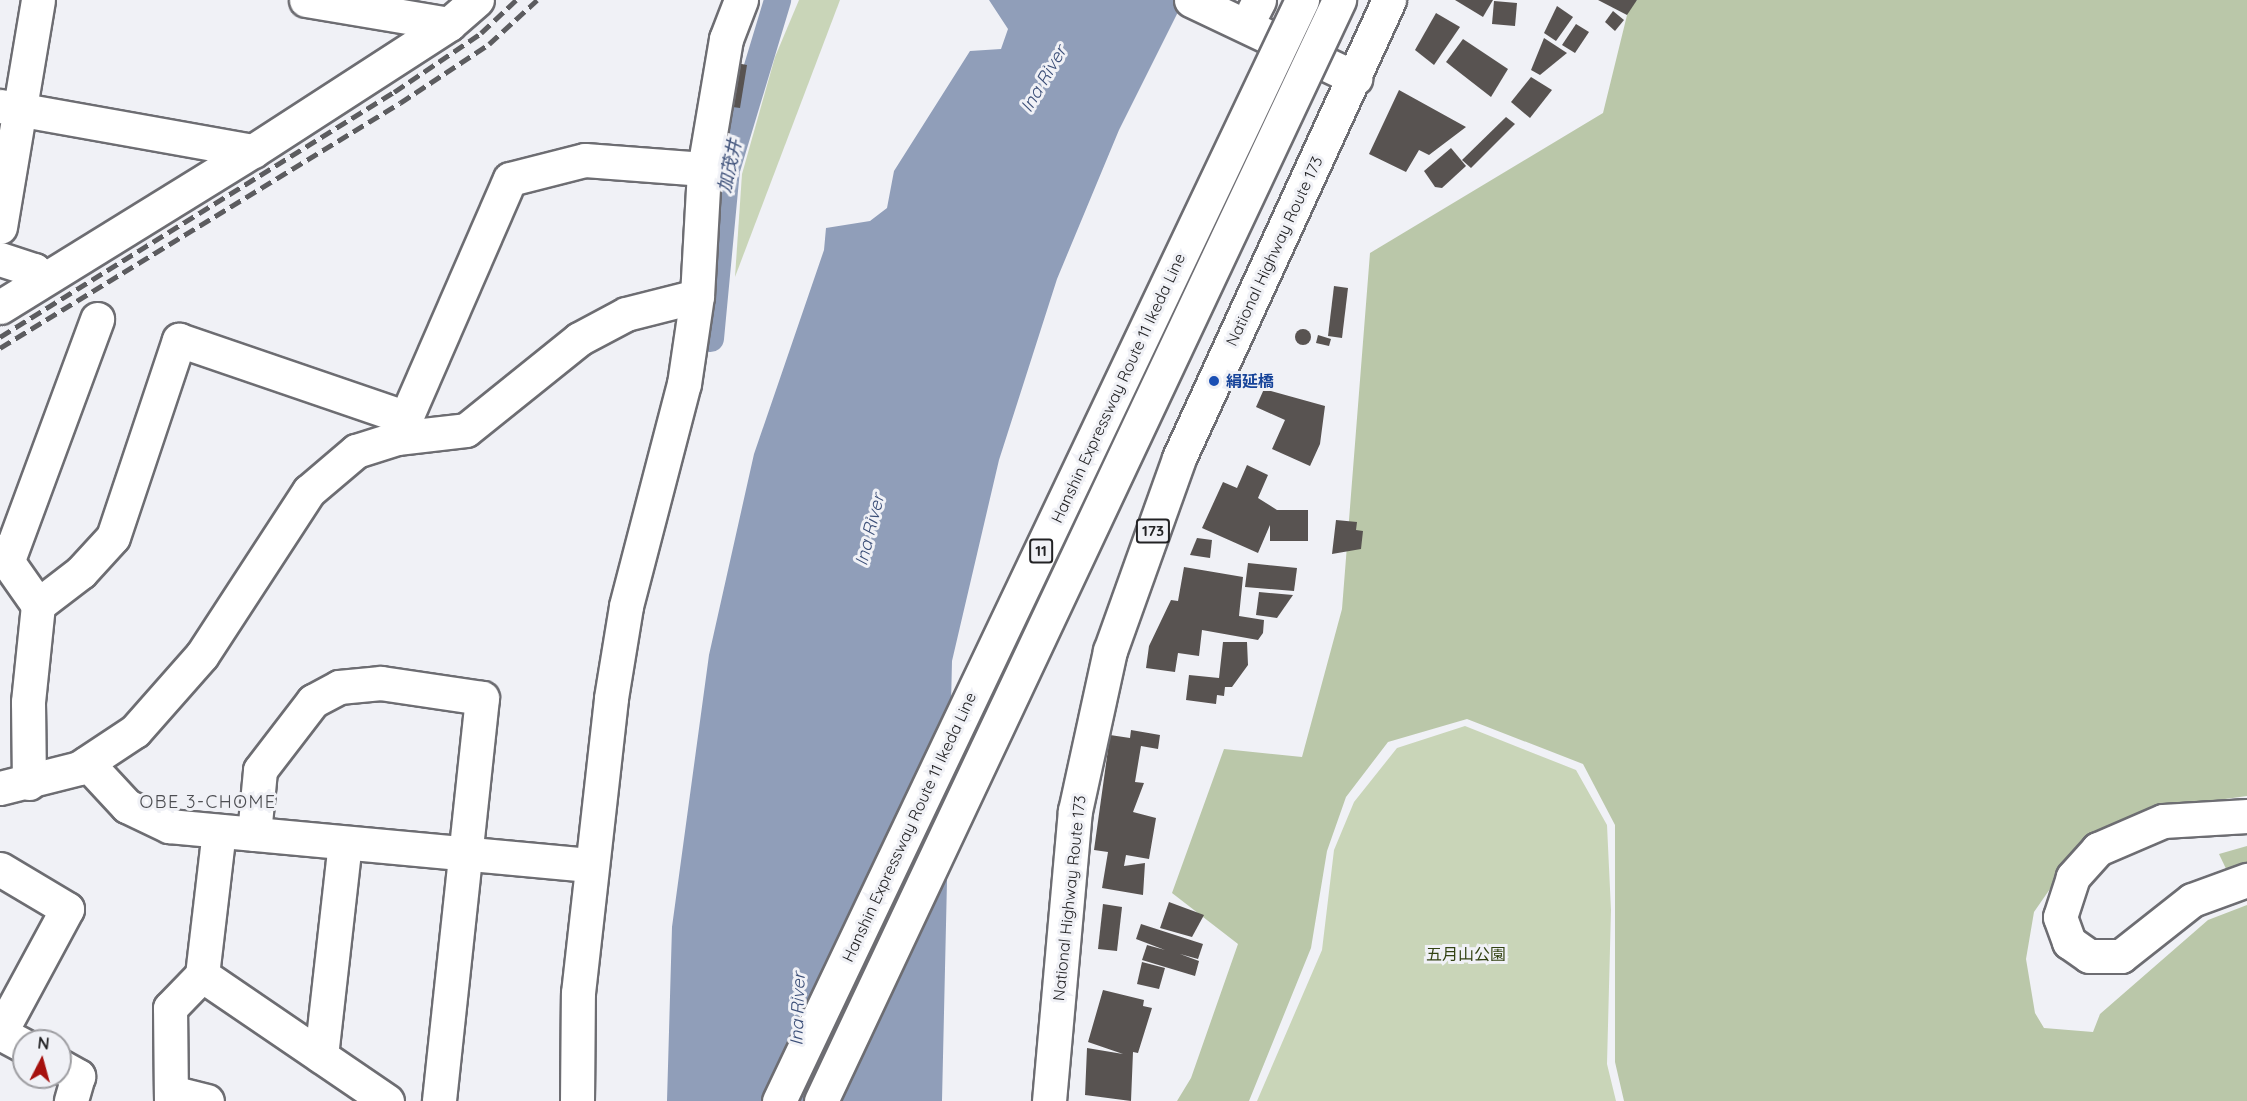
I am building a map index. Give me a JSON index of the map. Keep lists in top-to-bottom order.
{
  "streets": {
    "main road": [
      "National Highway Route 173",
      "Hanshin Expressway Route 11 Ikeda Line",
      "173",
      "11"
    ]
  },
  "districts": ["OBE 3-CHOME"],
  "water": ["Ina River", "加茂井"],
  "parks": ["五月山公園"],
  "places": ["絹延橋"],
  "north": "top"
}
